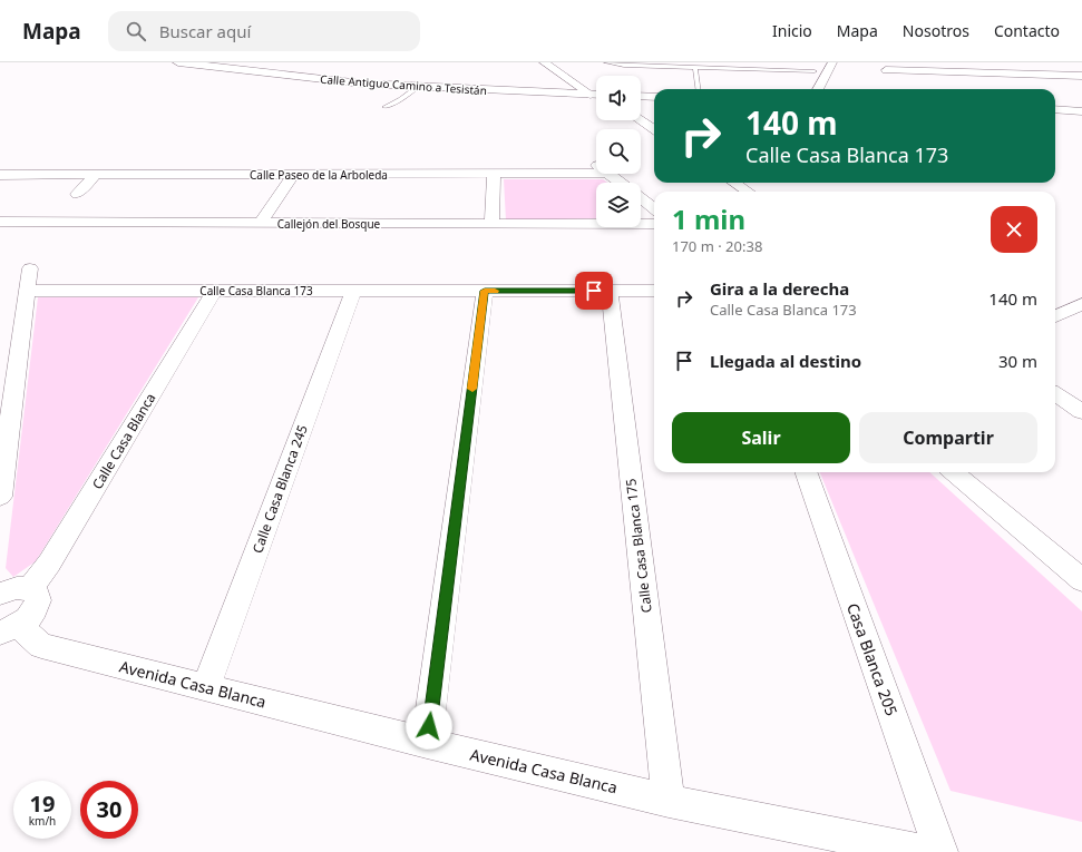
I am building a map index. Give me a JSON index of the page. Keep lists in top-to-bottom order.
{
  "streets": {
    "street": [
      "Calle Antiguo Camino a Tesistán",
      "Calle Paseo de la Arboleda",
      "Callejón del Bosque",
      "Calle Casa Blanca 173",
      "Calle Casa Blanca",
      "Calle Casa Blanca 245",
      "Calle Casa Blanca 175",
      "Casa Blanca 205",
      "Avenida Casa Blanca"
    ]
  },
  "crossings": [
    ["Calle Casa Blanca 173", "Calle Casa Blanca"],
    ["Calle Casa Blanca 173", "Calle Casa Blanca 245"],
    ["Calle Casa Blanca 173", "Calle Casa Blanca 175"],
    ["Calle Casa Blanca 245", "Avenida Casa Blanca"],
    ["Calle Casa Blanca 175", "Avenida Casa Blanca"]
  ],
  "page": {
    "header": "Mapa",
    "search": "Buscar aquí",
    "nav": [
      "Inicio",
      "Mapa",
      "Nosotros",
      "Contacto"
    ],
    "turn": ["140 m", "Calle Casa Blanca 173"],
    "heading": ["1 min", "170 m · 20:38"],
    "list": [
      {
        "name": "Gira a la derecha",
        "note": "Calle Casa Blanca 173",
        "value": "140 m"
      },
      {
        "name": "Llegada al destino",
        "value": "30 m"
      }
    ],
    "buttons": ["Salir", "Compartir"],
    "speed": "19 km/h",
    "limit": "30"
  }
}
